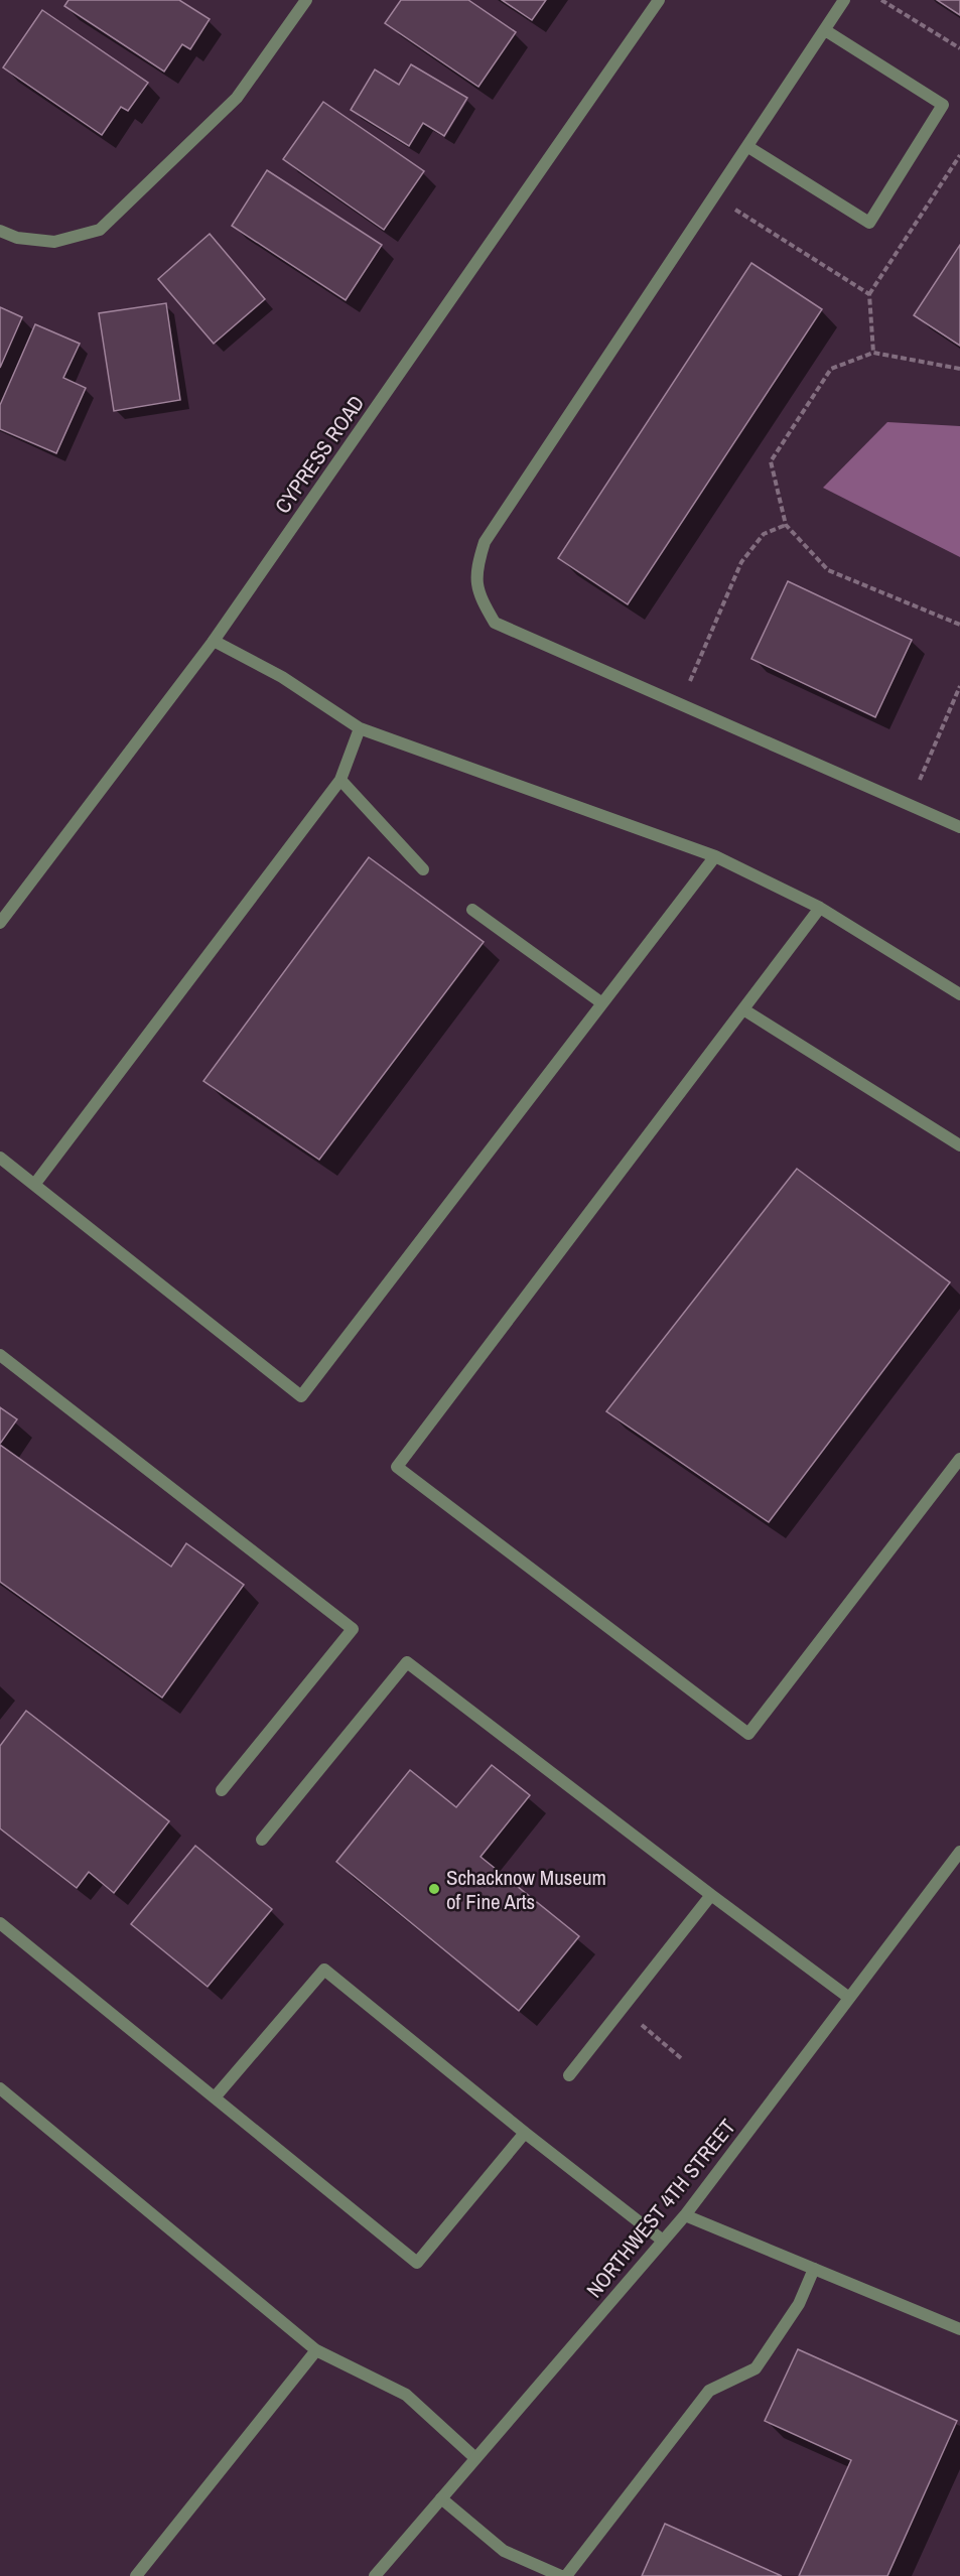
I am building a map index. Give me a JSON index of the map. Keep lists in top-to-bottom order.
{
  "streets": {
    "street": ["CYPRESS ROAD", "NORTHWEST 4TH STREET"]
  },
  "places": ["Schacknow Museum of Fine Arts"]
}
